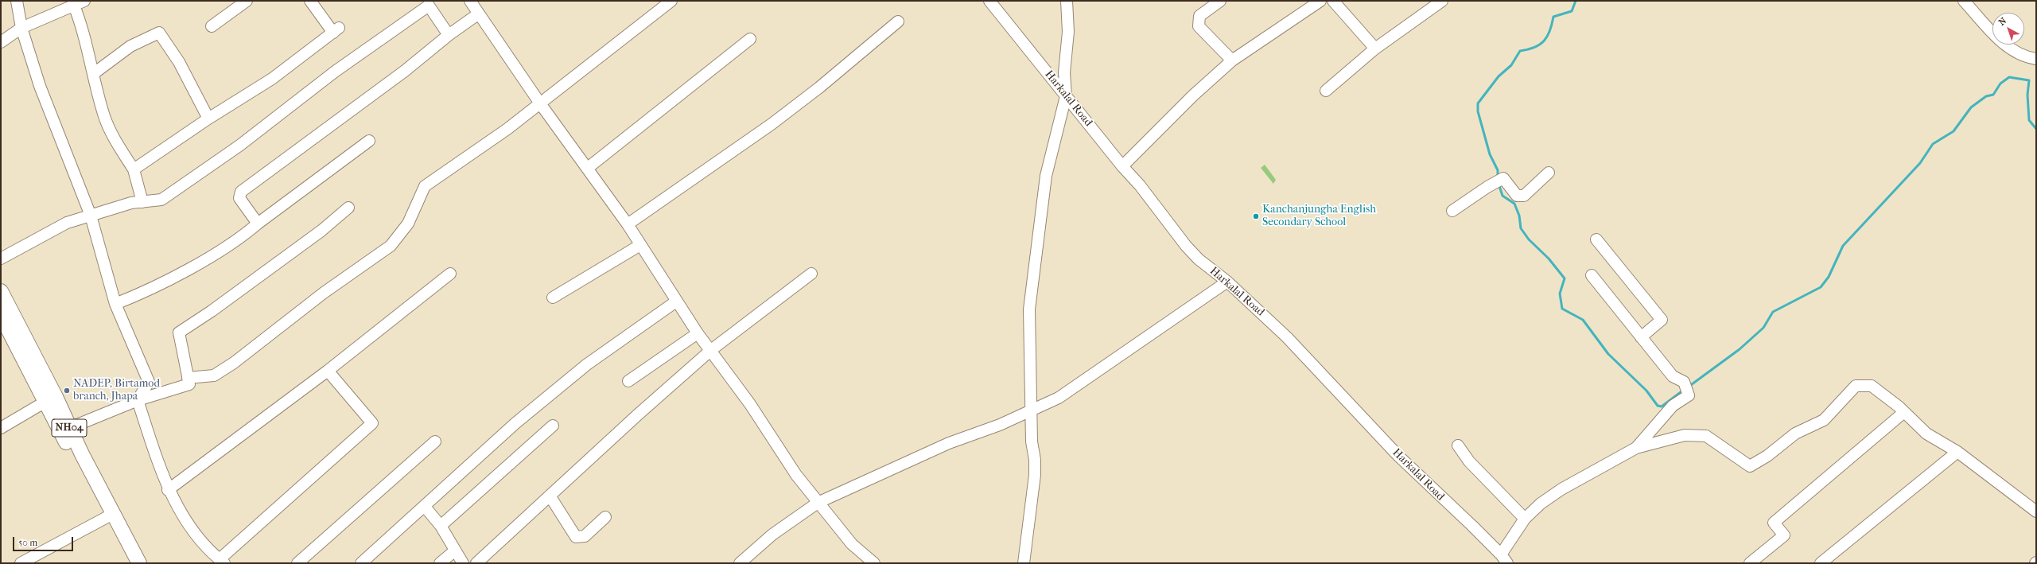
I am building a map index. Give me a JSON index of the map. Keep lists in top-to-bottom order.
{
  "streets": {
    "main road": ["NH04"],
    "street": ["Harkalal Road"]
  },
  "places": ["Kanchanjungha English Secondary School", "NADEP, Birtamod branch, Jhapa"],
  "scale_bar": "50 m",
  "north": "top left"
}
